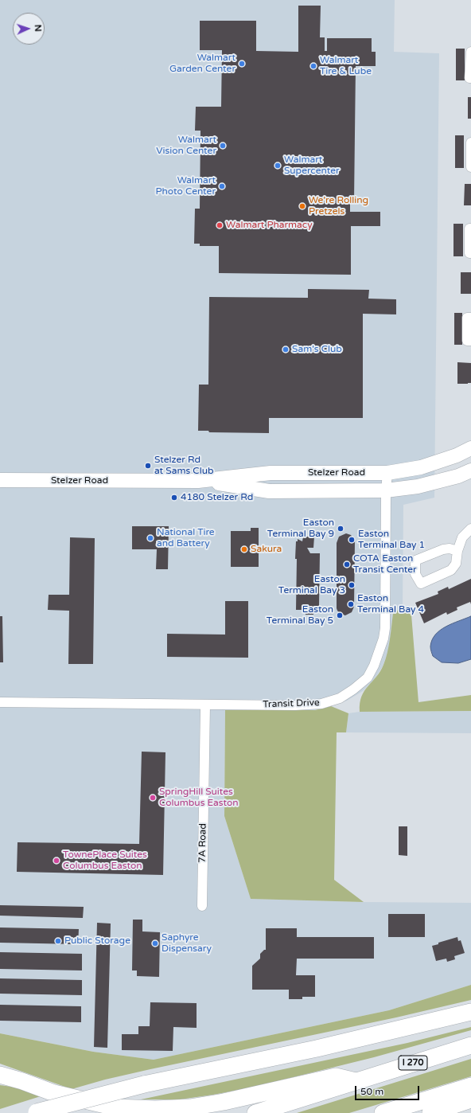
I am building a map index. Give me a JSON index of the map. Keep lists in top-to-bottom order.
{
  "streets": {
    "highway": ["I 270"],
    "main road": ["Stelzer Road"],
    "street": ["Transit Drive", "7A Road"]
  },
  "crossings": [
    ["Stelzer Road", "Transit Drive"],
    ["Transit Drive", "7A Road"]
  ],
  "places": [
    "Walmart Garden Center",
    "Walmart Tire & Lube",
    "Walmart Vision Center",
    "Walmart Supercenter",
    "Walmart Photo Center",
    "We're Rolling Pretzels",
    "Walmart Pharmacy",
    "Sam's Club",
    "Stelzer Rd at Sams Club",
    "4180 Stelzer Rd",
    "Easton Terminal Bay 9",
    "National Tire and Battery",
    "Easton Terminal Bay 1",
    "Sakura",
    "COTA Easton Transit Center",
    "Easton Terminal Bay 3",
    "Easton Terminal Bay 4",
    "Easton Terminal Bay 5",
    "SpringHill Suites Columbus Easton",
    "TownePlace Suites Columbus Easton",
    "Public Storage",
    "Saphyre Dispensary"
  ],
  "scale_bar": "50 m",
  "north": "right"
}
